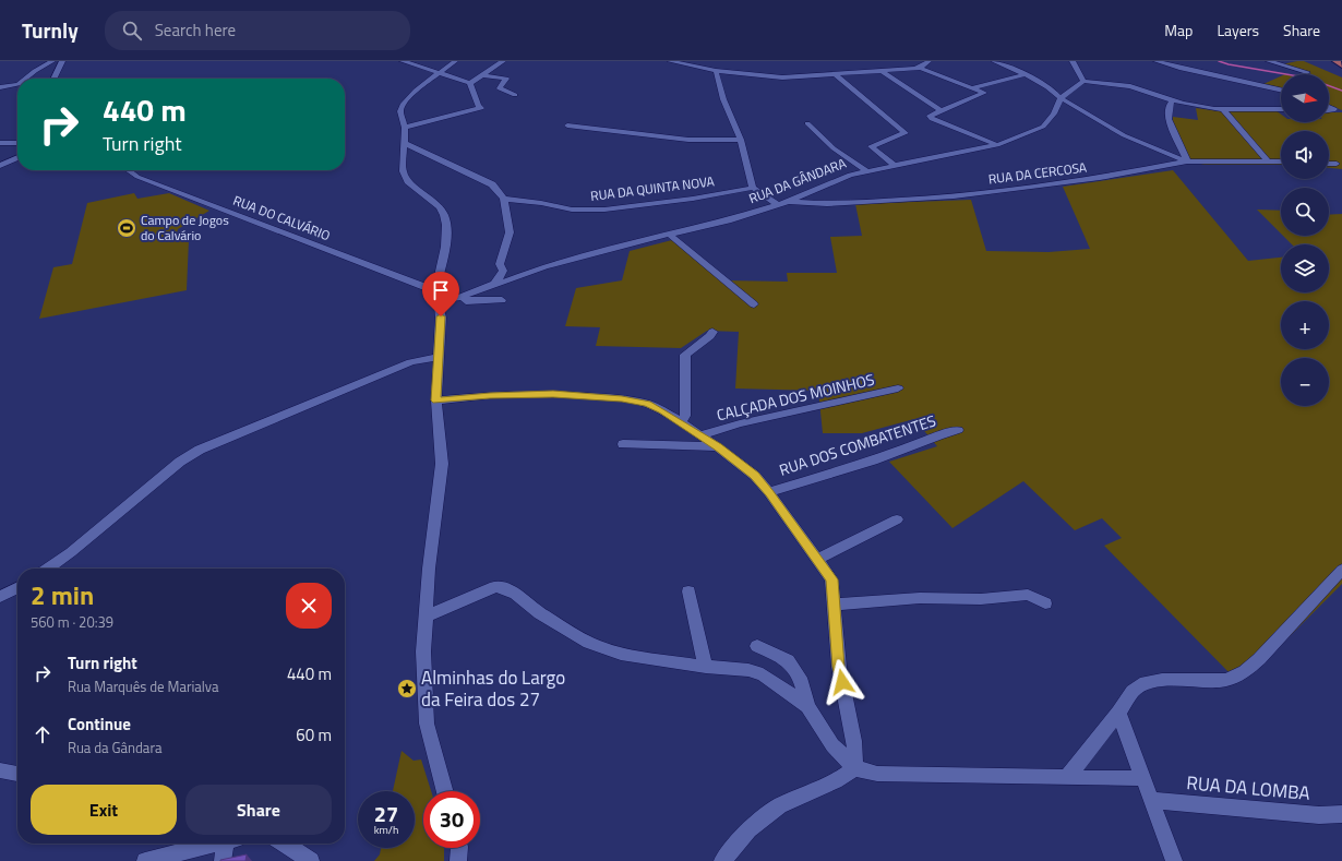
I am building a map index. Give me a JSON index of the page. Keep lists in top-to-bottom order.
{
  "streets": {
    "street": [
      "RUA DA CERCOSA",
      "RUA DA GÂNDARA",
      "RUA DA QUINTA NOVA",
      "RUA DO CALVÁRIO",
      "CALÇADA DOS MOINHOS",
      "RUA DOS COMBATENTES",
      "RUA DA LOMBA"
    ]
  },
  "crossings": [
    ["RUA DA CERCOSA", "RUA DA GÂNDARA"],
    ["RUA DA GÂNDARA", "RUA DO CALVÁRIO"]
  ],
  "places": {
    "sports": ["Campo de Jogos do Calvário"],
    "place": ["Alminhas do Largo da Feira dos 27"]
  },
  "north": "right",
  "page": {
    "header": "Turnly",
    "search": "Search here",
    "nav": ["Map", "Layers", "Share"],
    "map_buttons": ["+", "−"],
    "turn": ["440 m", "Turn right"],
    "heading": ["2 min", "560 m · 20:39"],
    "list": [
      {
        "name": "Turn right",
        "note": "Rua Marquês de Marialva",
        "value": "440 m"
      },
      {
        "name": "Continue",
        "note": "Rua da Gândara",
        "value": "60 m"
      }
    ],
    "buttons": ["Exit", "Share"],
    "speed": "27 km/h",
    "limit": "30"
  }
}
